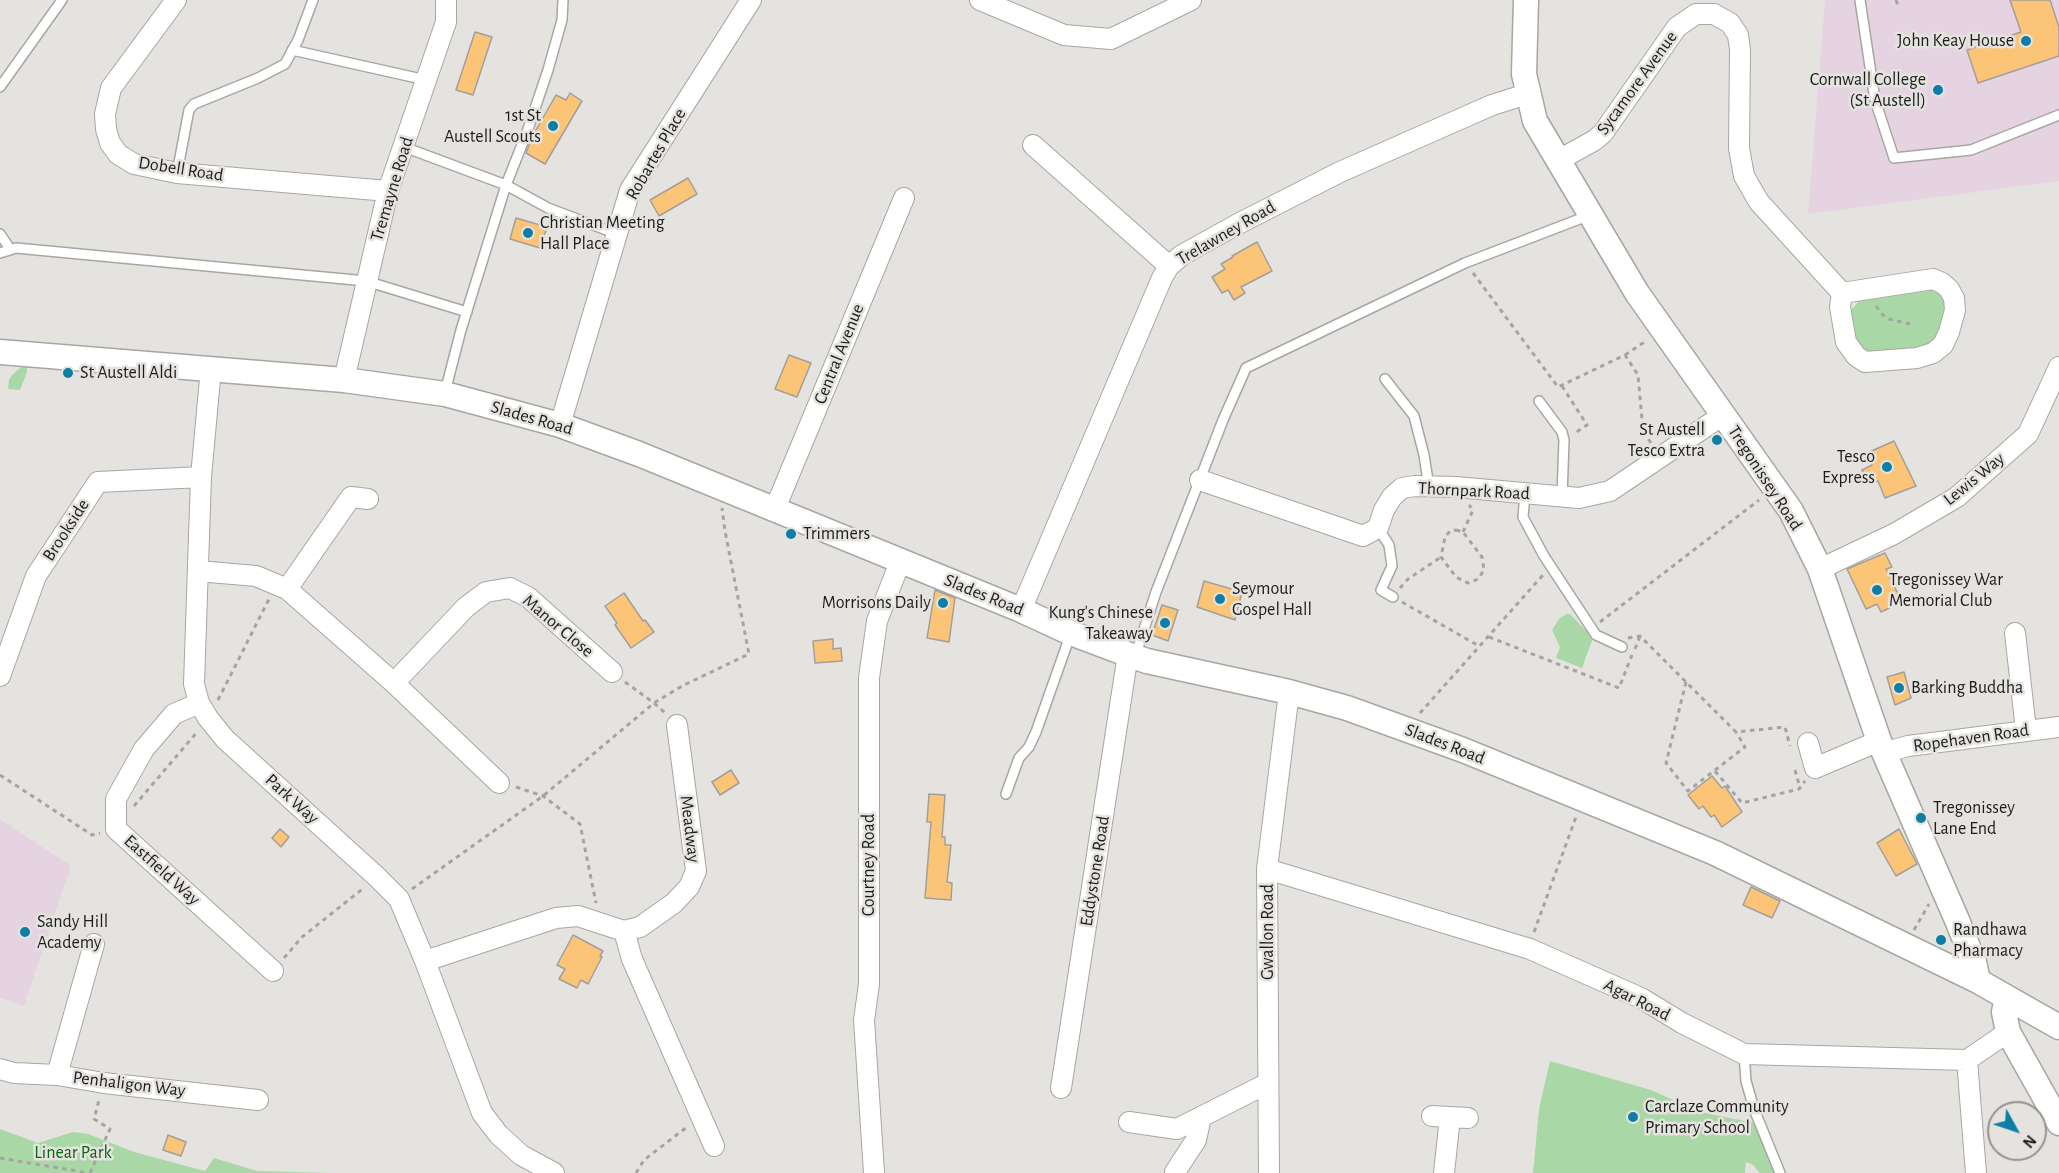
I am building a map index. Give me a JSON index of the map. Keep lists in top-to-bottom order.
{
  "streets": {
    "street": [
      "Sycamore Avenue",
      "Robartes Place",
      "Dobell Road",
      "Tremayne Road",
      "Trelawney Road",
      "Central Avenue",
      "Slades Road",
      "Tregonissey Road",
      "Lewis Way",
      "Thornpark Road",
      "Brookside",
      "Manor Close",
      "Ropehaven Road",
      "Park Way",
      "Meadway",
      "Courtney Road",
      "Eastfield Way",
      "Eddystone Road",
      "Gwallon Road",
      "Agar Road",
      "Penhaligon Way"
    ]
  },
  "crossings": [
    ["Sycamore Avenue", "Tregonissey Road"],
    ["Robartes Place", "Slades Road"],
    ["Dobell Road", "Tremayne Road"],
    ["Tremayne Road", "Slades Road"],
    ["Trelawney Road", "Slades Road"],
    ["Trelawney Road", "Tregonissey Road"],
    ["Central Avenue", "Slades Road"],
    ["Slades Road", "Tregonissey Road"],
    ["Slades Road", "Park Way"],
    ["Slades Road", "Courtney Road"],
    ["Slades Road", "Eddystone Road"],
    ["Slades Road", "Gwallon Road"],
    ["Tregonissey Road", "Lewis Way"],
    ["Tregonissey Road", "Thornpark Road"],
    ["Tregonissey Road", "Ropehaven Road"],
    ["Brookside", "Park Way"],
    ["Park Way", "Eastfield Way"],
    ["Gwallon Road", "Agar Road"]
  ],
  "parks": ["Linear Park"],
  "places": [
    "John Keay House",
    "Cornwall College (St Austell)",
    "1st St Austell Scouts",
    "Christian Meeting Hall Place",
    "St Austell Aldi",
    "St Austell Tesco Extra",
    "Tesco Express",
    "Trimmers",
    "Tregonissey War Memorial Club",
    "Seymour Gospel Hall",
    "Morrisons Daily",
    "Kung's Chinese Takeaway",
    "Barking Buddha",
    "Tregonissey Lane End",
    "Sandy Hill Academy",
    "Randhawa Pharmacy",
    "Carclaze Community Primary School"
  ],
  "north": "bottom right"
}
